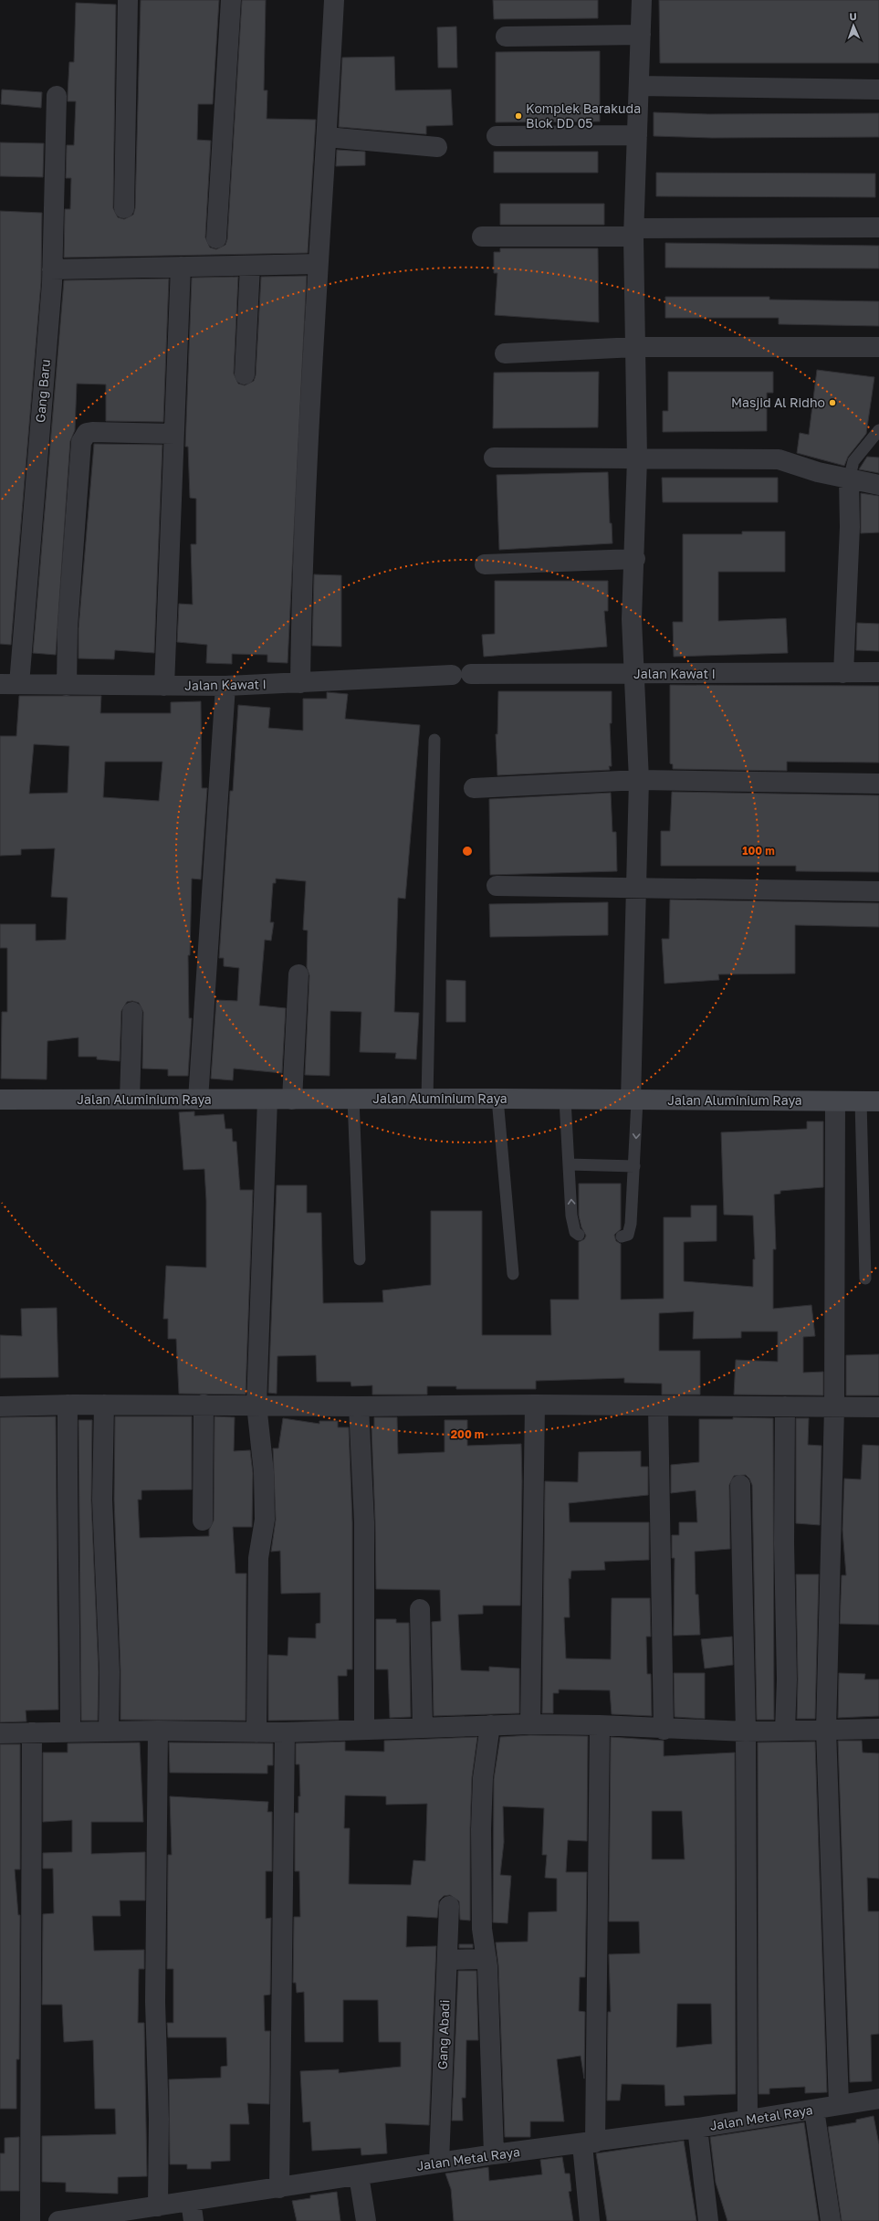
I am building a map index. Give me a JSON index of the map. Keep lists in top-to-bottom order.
{
  "streets": {
    "main road": ["Jalan Aluminium Raya"],
    "street": [
      "Gang Baru",
      "Jalan Kawat I",
      "Gang Abadi",
      "Jalan Metal Raya"
    ]
  },
  "crossings": [
    ["Gang Baru", "Jalan Kawat I"],
    ["Gang Abadi", "Jalan Metal Raya"]
  ],
  "places": ["Komplek Barakuda Blok DD 05", "Masjid Al Ridho"],
  "north": "top",
  "rings": ["100 m", "200 m"]
}
